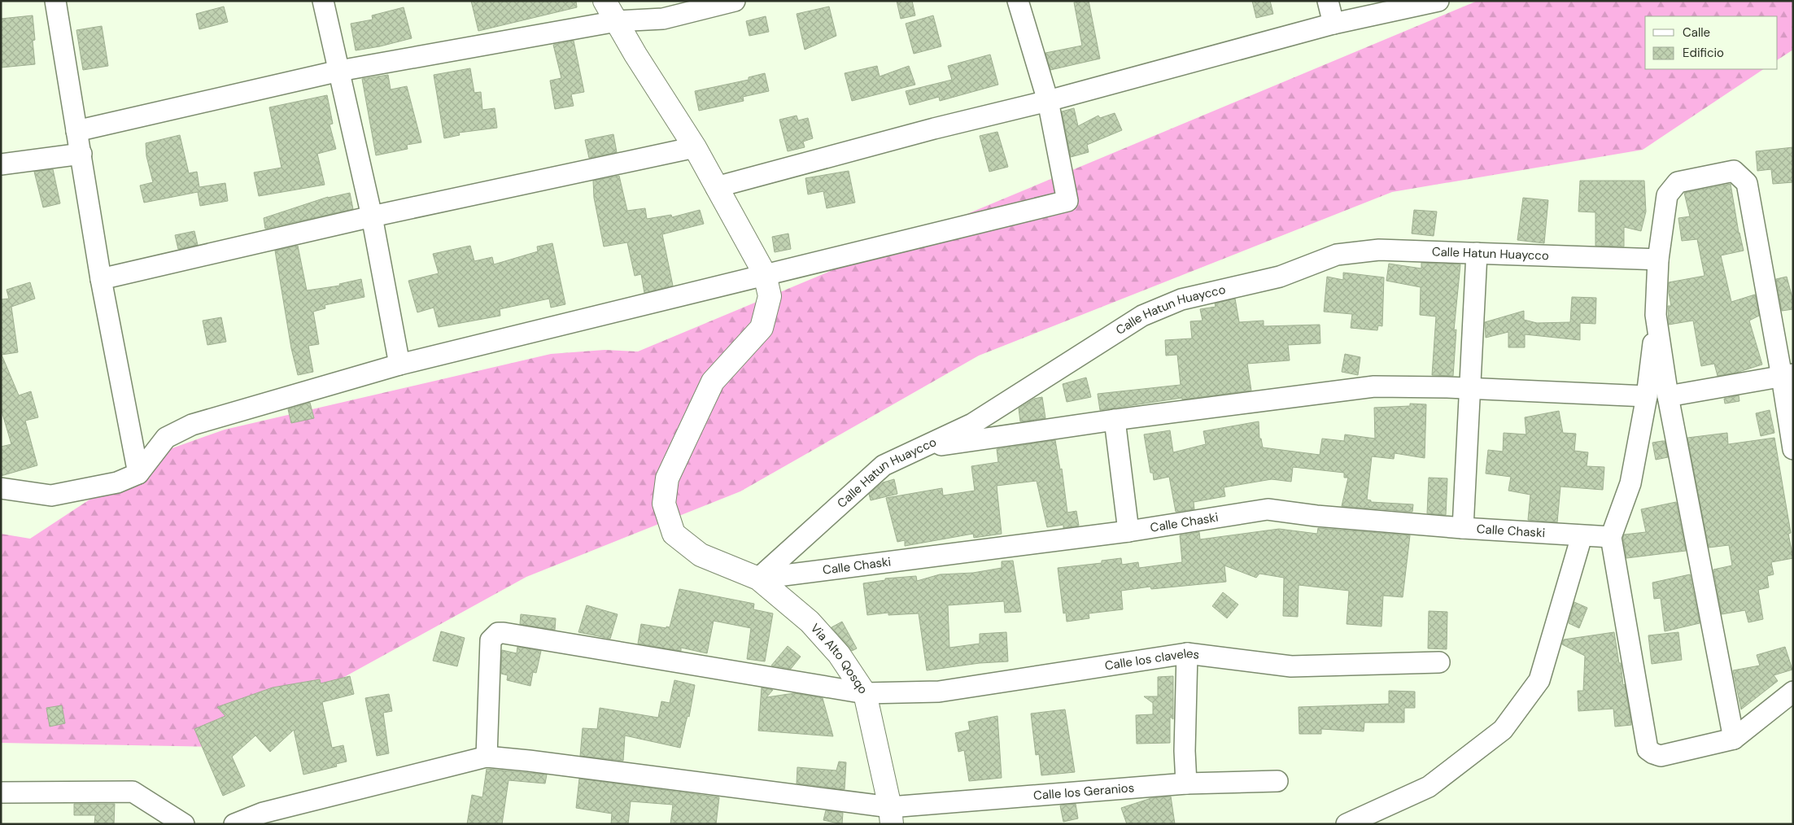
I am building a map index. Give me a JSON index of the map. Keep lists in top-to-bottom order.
{
  "streets": {
    "street": [
      "Calle Hatun Huaycco",
      "Calle Chaski",
      "Via Alto Qosqo",
      "Calle los claveles",
      "Calle los Geranios"
    ]
  },
  "crossings": [
    ["Calle Hatun Huaycco", "Calle Chaski"],
    ["Calle Hatun Huaycco", "Via Alto Qosqo"],
    ["Calle Chaski", "Via Alto Qosqo"],
    ["Via Alto Qosqo", "Calle los claveles"],
    ["Via Alto Qosqo", "Calle los Geranios"],
    ["Calle los claveles", "Calle los Geranios"]
  ],
  "legend": ["Calle", "Edificio"]
}
